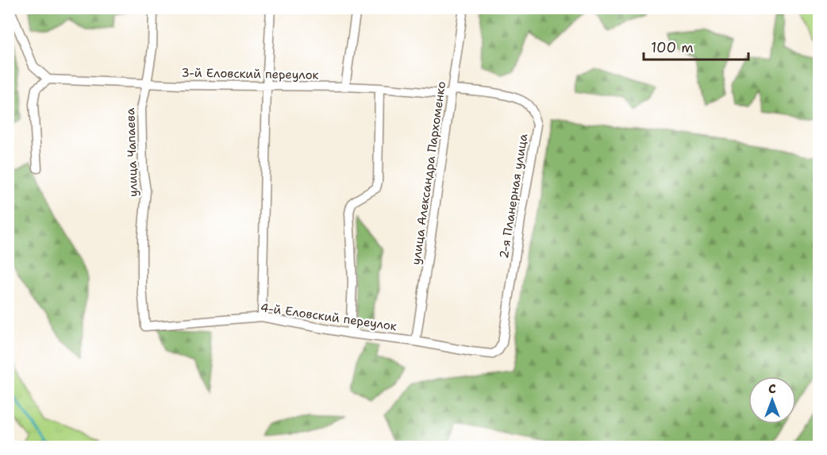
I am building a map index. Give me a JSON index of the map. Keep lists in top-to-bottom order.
{
  "streets": {
    "street": [
      "3-й Еловский переулок",
      "улица Чапаева",
      "улица Александра Пархоменко",
      "2-я Планерная улица",
      "4-й Еловский переулок"
    ]
  },
  "crossings": [
    ["3-й Еловский переулок", "улица Чапаева"],
    ["3-й Еловский переулок", "улица Александра Пархоменко"],
    ["3-й Еловский переулок", "2-я Планерная улица"],
    ["улица Чапаева", "4-й Еловский переулок"],
    ["улица Александра Пархоменко", "2-я Планерная улица"],
    ["улица Александра Пархоменко", "4-й Еловский переулок"],
    ["2-я Планерная улица", "4-й Еловский переулок"]
  ],
  "scale_bar": "100 m",
  "north": "top"
}
